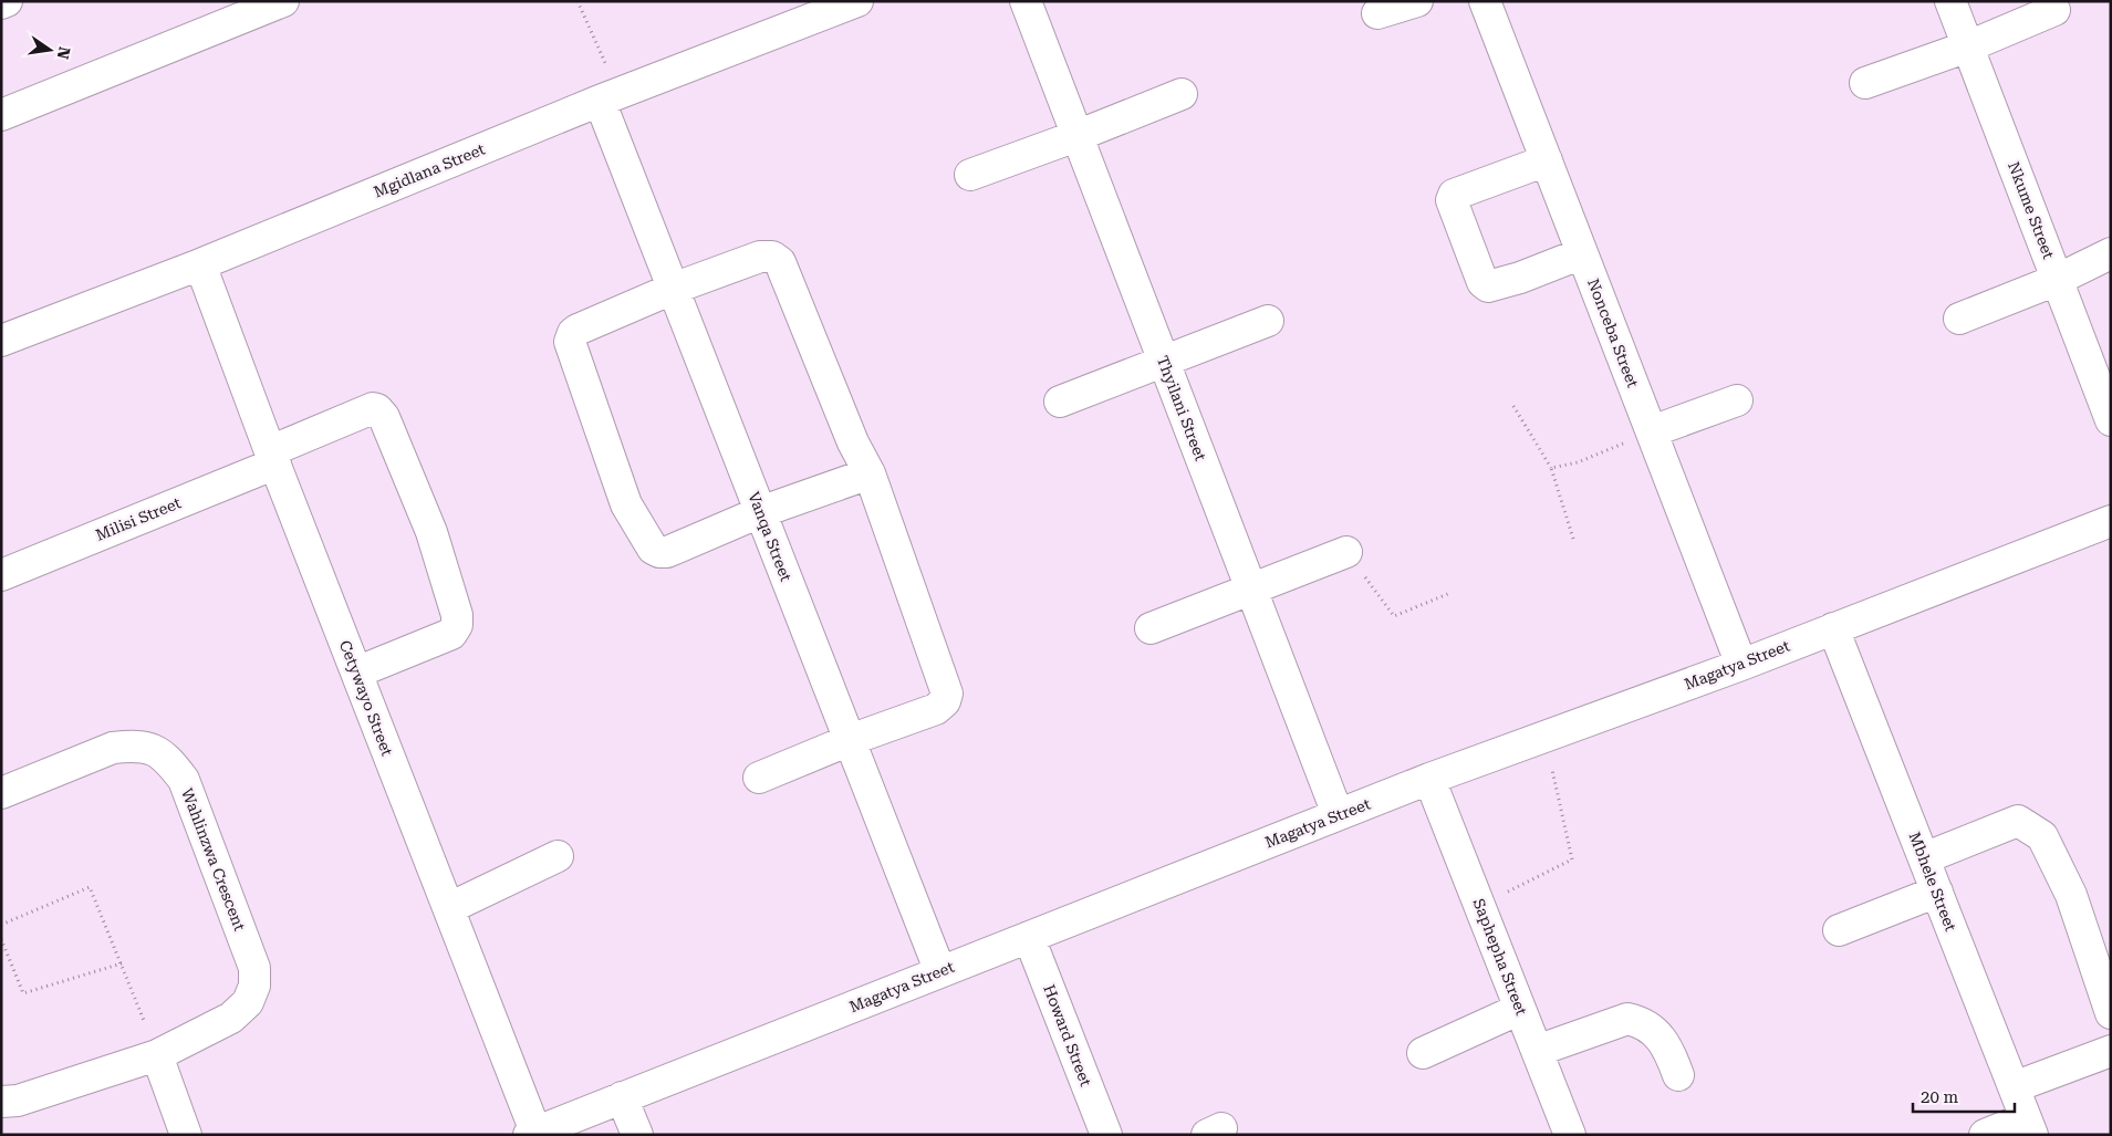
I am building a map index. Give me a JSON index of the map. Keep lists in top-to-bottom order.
{
  "streets": {
    "street": [
      "Mgidlana Street",
      "Nkume Street",
      "Nonceba Street",
      "Thyilani Street",
      "Milisi Street",
      "Vanqa Street",
      "Magatya Street",
      "Cetywayo Street",
      "Wahlinzwa Crescent",
      "Mbhele Street",
      "Saphepha Street",
      "Howard Street"
    ]
  },
  "crossings": [
    ["Mgidlana Street", "Vanqa Street"],
    ["Mgidlana Street", "Cetywayo Street"],
    ["Nonceba Street", "Magatya Street"],
    ["Thyilani Street", "Magatya Street"],
    ["Milisi Street", "Cetywayo Street"],
    ["Vanqa Street", "Magatya Street"],
    ["Magatya Street", "Cetywayo Street"],
    ["Magatya Street", "Mbhele Street"],
    ["Magatya Street", "Saphepha Street"],
    ["Magatya Street", "Howard Street"]
  ],
  "scale_bar": "20 m",
  "north": "right"
}
